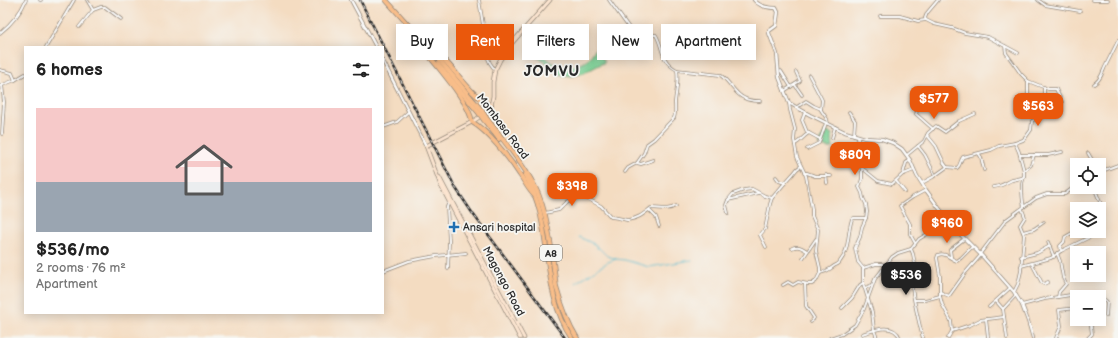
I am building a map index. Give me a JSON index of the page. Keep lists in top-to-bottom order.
{
  "streets": {
    "highway": ["Mombasa Road", "A8"],
    "main road": ["Magongo Road"]
  },
  "districts": ["JOMVU"],
  "places": {
    "health": ["Ansari hospital"]
  },
  "page": {
    "chip": [
      "Buy",
      "Rent",
      "Filters",
      "New",
      "Apartment"
    ],
    "heading": "6 homes",
    "price": [
      "$577",
      "$563",
      "$809",
      "$398",
      "$960",
      "$536"
    ],
    "list": [
      {
        "name": "$536/mo",
        "note": "2 rooms · 76 m² · Apartment"
      }
    ],
    "map_buttons": ["+", "−"]
  }
}
